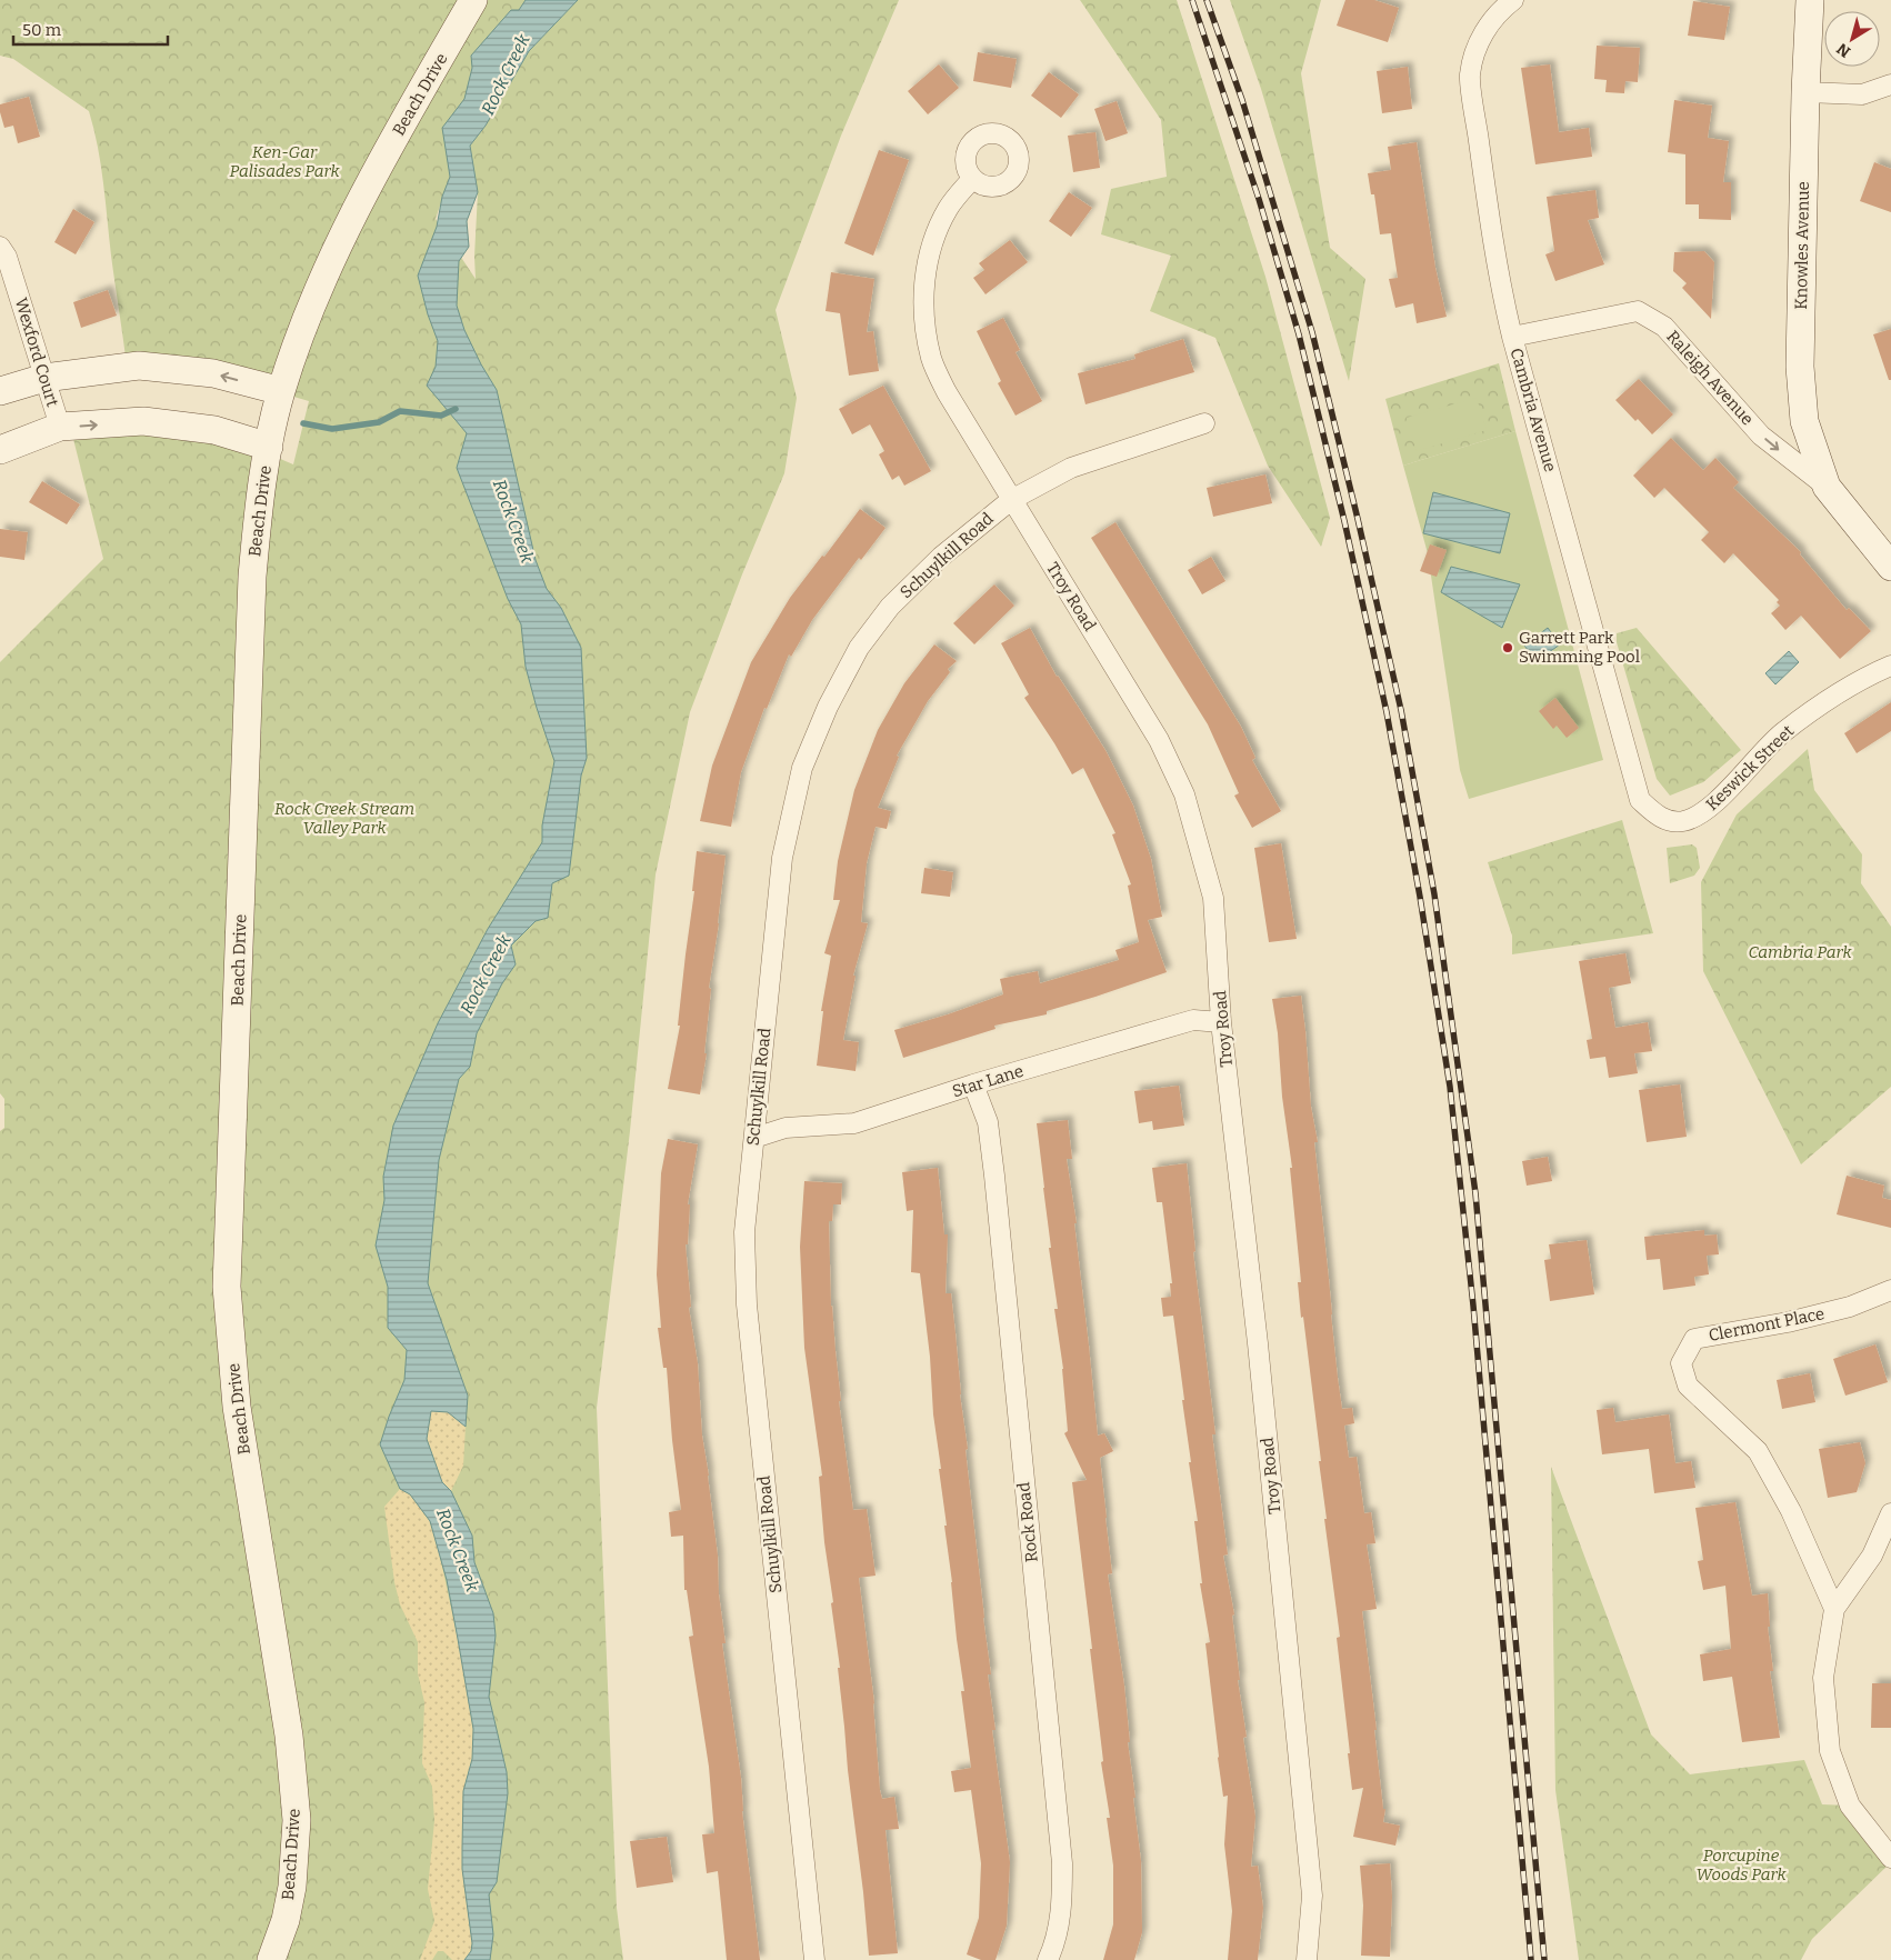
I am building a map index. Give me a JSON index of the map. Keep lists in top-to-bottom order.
{
  "streets": {
    "street": [
      "Beach Drive",
      "Knowles Avenue",
      "Wexford Court",
      "Raleigh Avenue",
      "Cambria Avenue",
      "Schuylkill Road",
      "Troy Road",
      "Keswick Street",
      "Star Lane",
      "Clermont Place",
      "Rock Road"
    ]
  },
  "crossings": [
    ["Knowles Avenue", "Raleigh Avenue"],
    ["Raleigh Avenue", "Cambria Avenue"],
    ["Cambria Avenue", "Keswick Street"],
    ["Schuylkill Road", "Troy Road"],
    ["Schuylkill Road", "Star Lane"],
    ["Troy Road", "Star Lane"],
    ["Star Lane", "Rock Road"]
  ],
  "one_way": ["Raleigh Avenue"],
  "water": ["Rock Creek"],
  "parks": [
    "Ken-Gar Palisades Park",
    "Rock Creek Stream Valley Park",
    "Cambria Park",
    "Porcupine Woods Park"
  ],
  "places": ["Garrett Park Swimming Pool"],
  "scale_bar": "50 m",
  "north": "bottom left"
}
